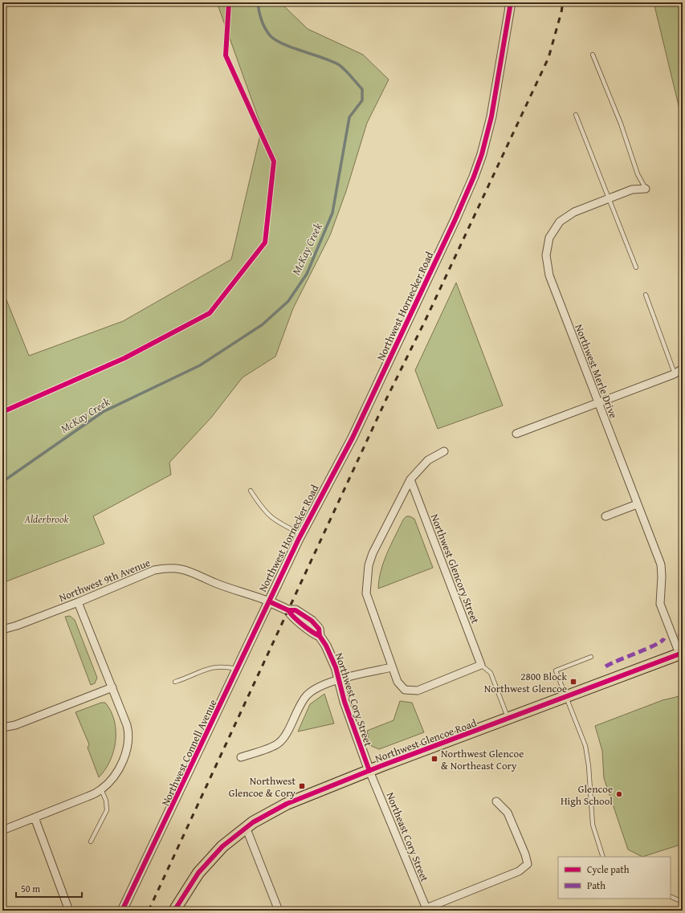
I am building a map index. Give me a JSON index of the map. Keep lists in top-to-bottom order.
{
  "streets": {
    "main road": ["Northwest Glencoe Road"],
    "street": [
      "Northwest Hornecker Road",
      "Northwest Merle Drive",
      "Northwest Glencory Street",
      "Northwest 9th Avenue",
      "Northwest Cory Street",
      "Northwest Connell Avenue",
      "Northeast Cory Street"
    ]
  },
  "crossings": [
    ["Northwest Hornecker Road", "Northwest 9th Avenue"],
    ["Northwest Hornecker Road", "Northwest Cory Street"],
    ["Northwest Hornecker Road", "Northwest Connell Avenue"],
    ["Northwest Merle Drive", "Northwest Glencoe Road"],
    ["Northwest 9th Avenue", "Northwest Cory Street"],
    ["Northwest 9th Avenue", "Northwest Connell Avenue"],
    ["Northwest Cory Street", "Northwest Glencoe Road"],
    ["Northwest Cory Street", "Northwest Connell Avenue"],
    ["Northwest Cory Street", "Northeast Cory Street"],
    ["Northwest Glencoe Road", "Northeast Cory Street"]
  ],
  "water": ["McKay Creek"],
  "parks": ["Alderbrook"],
  "places": {
    "transit": ["2800 Block Northwest Glencoe", "Northwest Glencoe & Northeast Cory", "Northwest Glencoe & Cory"],
    "other": ["Glencoe High School"]
  },
  "legend": ["Cycle path", "Path"],
  "scale_bar": "50 m"
}
